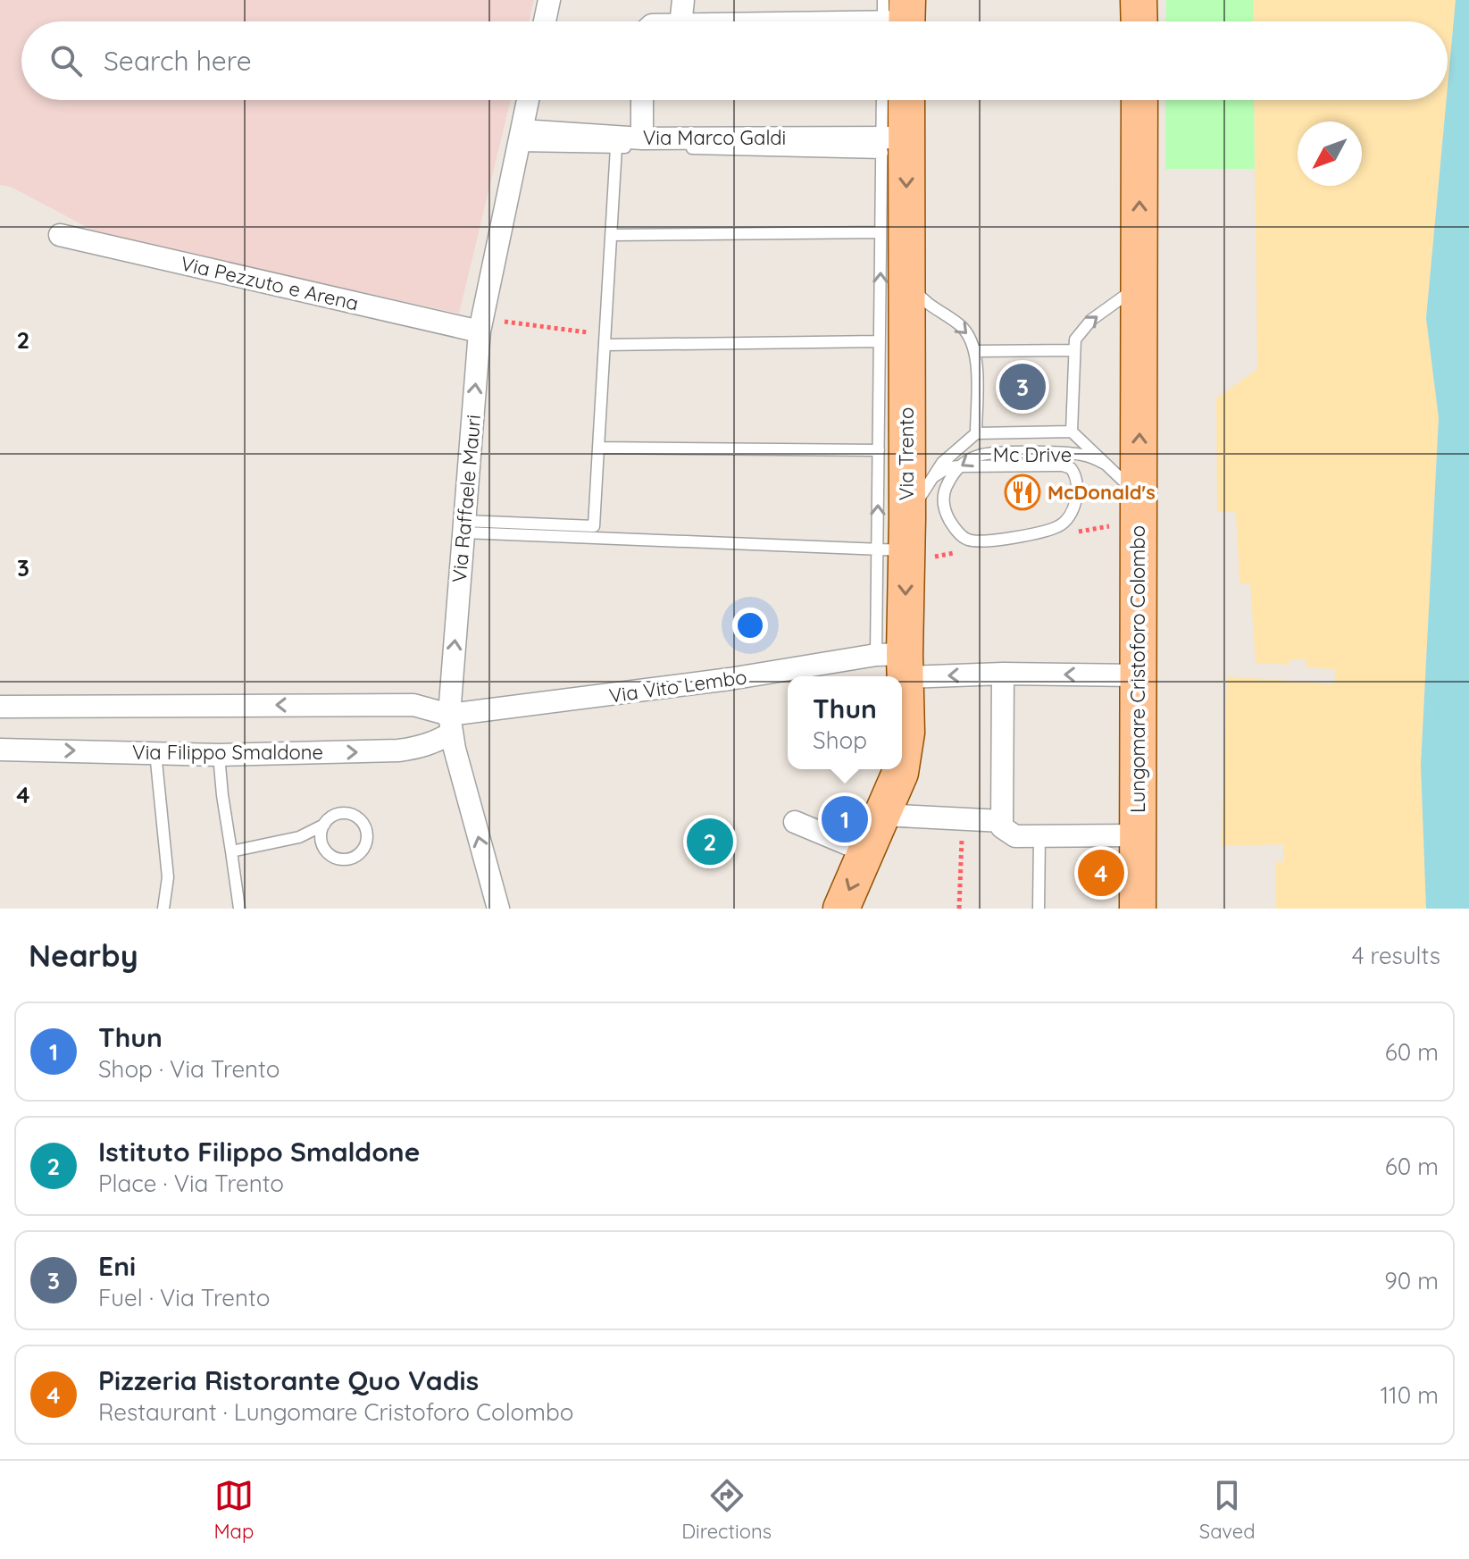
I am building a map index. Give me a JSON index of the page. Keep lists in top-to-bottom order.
{
  "streets": {
    "main road": ["Via Trento", "Lungomare Cristoforo Colombo"],
    "street": [
      "Via Marco Galdi",
      "Via Pezzuto e Arena",
      "Via Raffaele Mauri",
      "Via Vito Lembo",
      "Via Filippo Smaldone"
    ],
    "lane": ["Mc Drive"]
  },
  "crossings": [
    ["Via Marco Galdi", "Via Trento"],
    ["Via Marco Galdi", "Via Raffaele Mauri"],
    ["Via Pezzuto e Arena", "Via Raffaele Mauri"],
    ["Via Trento", "Mc Drive"],
    ["Via Trento", "Via Vito Lembo"],
    ["Via Raffaele Mauri", "Via Vito Lembo"],
    ["Via Raffaele Mauri", "Via Filippo Smaldone"],
    ["Lungomare Cristoforo Colombo", "Via Vito Lembo"],
    ["Via Vito Lembo", "Via Filippo Smaldone"]
  ],
  "one_way": ["Via Raffaele Mauri", "Lungomare Cristoforo Colombo"],
  "places": {
    "restaurant": ["McDonald's"]
  },
  "north": "bottom left",
  "page": {
    "search": "Search here",
    "pins": [
      "3",
      "1",
      "2",
      "4"
    ],
    "popup": ["Thun", "Shop"],
    "heading": ["Nearby", "4 results"],
    "list": [
      {
        "mark": "1",
        "name": "Thun",
        "note": "Shop · Via Trento",
        "value": "60 m"
      },
      {
        "mark": "2",
        "name": "Istituto Filippo Smaldone",
        "note": "Place · Via Trento",
        "value": "60 m"
      },
      {
        "mark": "3",
        "name": "Eni",
        "note": "Fuel · Via Trento",
        "value": "90 m"
      },
      {
        "mark": "4",
        "name": "Pizzeria Ristorante Quo Vadis",
        "note": "Restaurant · Lungomare Cristoforo Colombo",
        "value": "110 m"
      }
    ],
    "nav": ["Map", "Directions", "Saved"]
  },
  "grid": {
    "rows": ["2", "3", "4"]
  }
}
